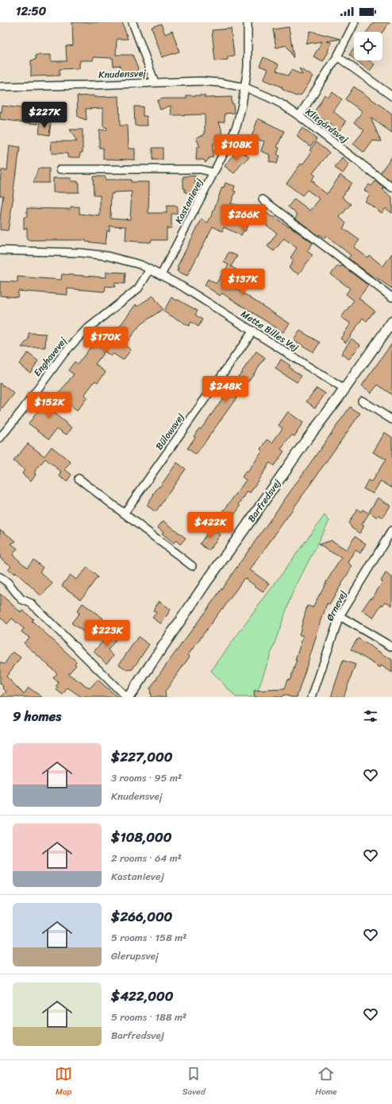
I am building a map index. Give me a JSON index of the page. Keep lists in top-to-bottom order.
{
  "streets": {
    "street": [
      "Knudensvej",
      "Klitgårdsvej",
      "Kastanievej",
      "Mette Billes Vej",
      "Enghavevej",
      "Bülowsvej",
      "Barfredsvej",
      "Ørnevej"
    ]
  },
  "crossings": [
    ["Knudensvej", "Klitgårdsvej"],
    ["Knudensvej", "Kastanievej"],
    ["Klitgårdsvej", "Kastanievej"],
    ["Kastanievej", "Mette Billes Vej"],
    ["Mette Billes Vej", "Enghavevej"],
    ["Mette Billes Vej", "Bülowsvej"],
    ["Mette Billes Vej", "Barfredsvej"]
  ],
  "page": {
    "status": "12:50",
    "price": [
      "$227K",
      "$108K",
      "$266K",
      "$137K",
      "$170K",
      "$248K",
      "$152K",
      "$422K",
      "$223K"
    ],
    "heading": "9 homes",
    "list": [
      {
        "name": "$227,000",
        "note": "3 rooms · 95 m² · Knudensvej"
      },
      {
        "name": "$108,000",
        "note": "2 rooms · 64 m² · Kastanievej"
      },
      {
        "name": "$266,000",
        "note": "5 rooms · 158 m² · Glerupsvej"
      },
      {
        "name": "$422,000",
        "note": "5 rooms · 188 m² · Barfredsvej"
      }
    ],
    "tabs": ["Map", "Saved", "Home"]
  }
}
